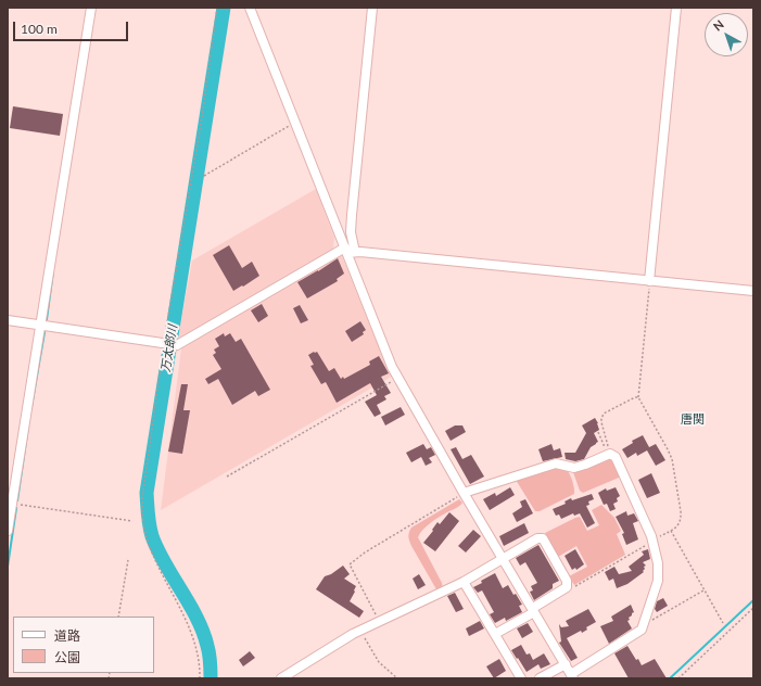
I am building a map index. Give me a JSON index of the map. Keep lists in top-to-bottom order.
{
  "districts": ["唐関"],
  "water": ["万太郎川"],
  "legend": ["道路", "公園"],
  "scale_bar": "100 m",
  "north": "top left"
}
